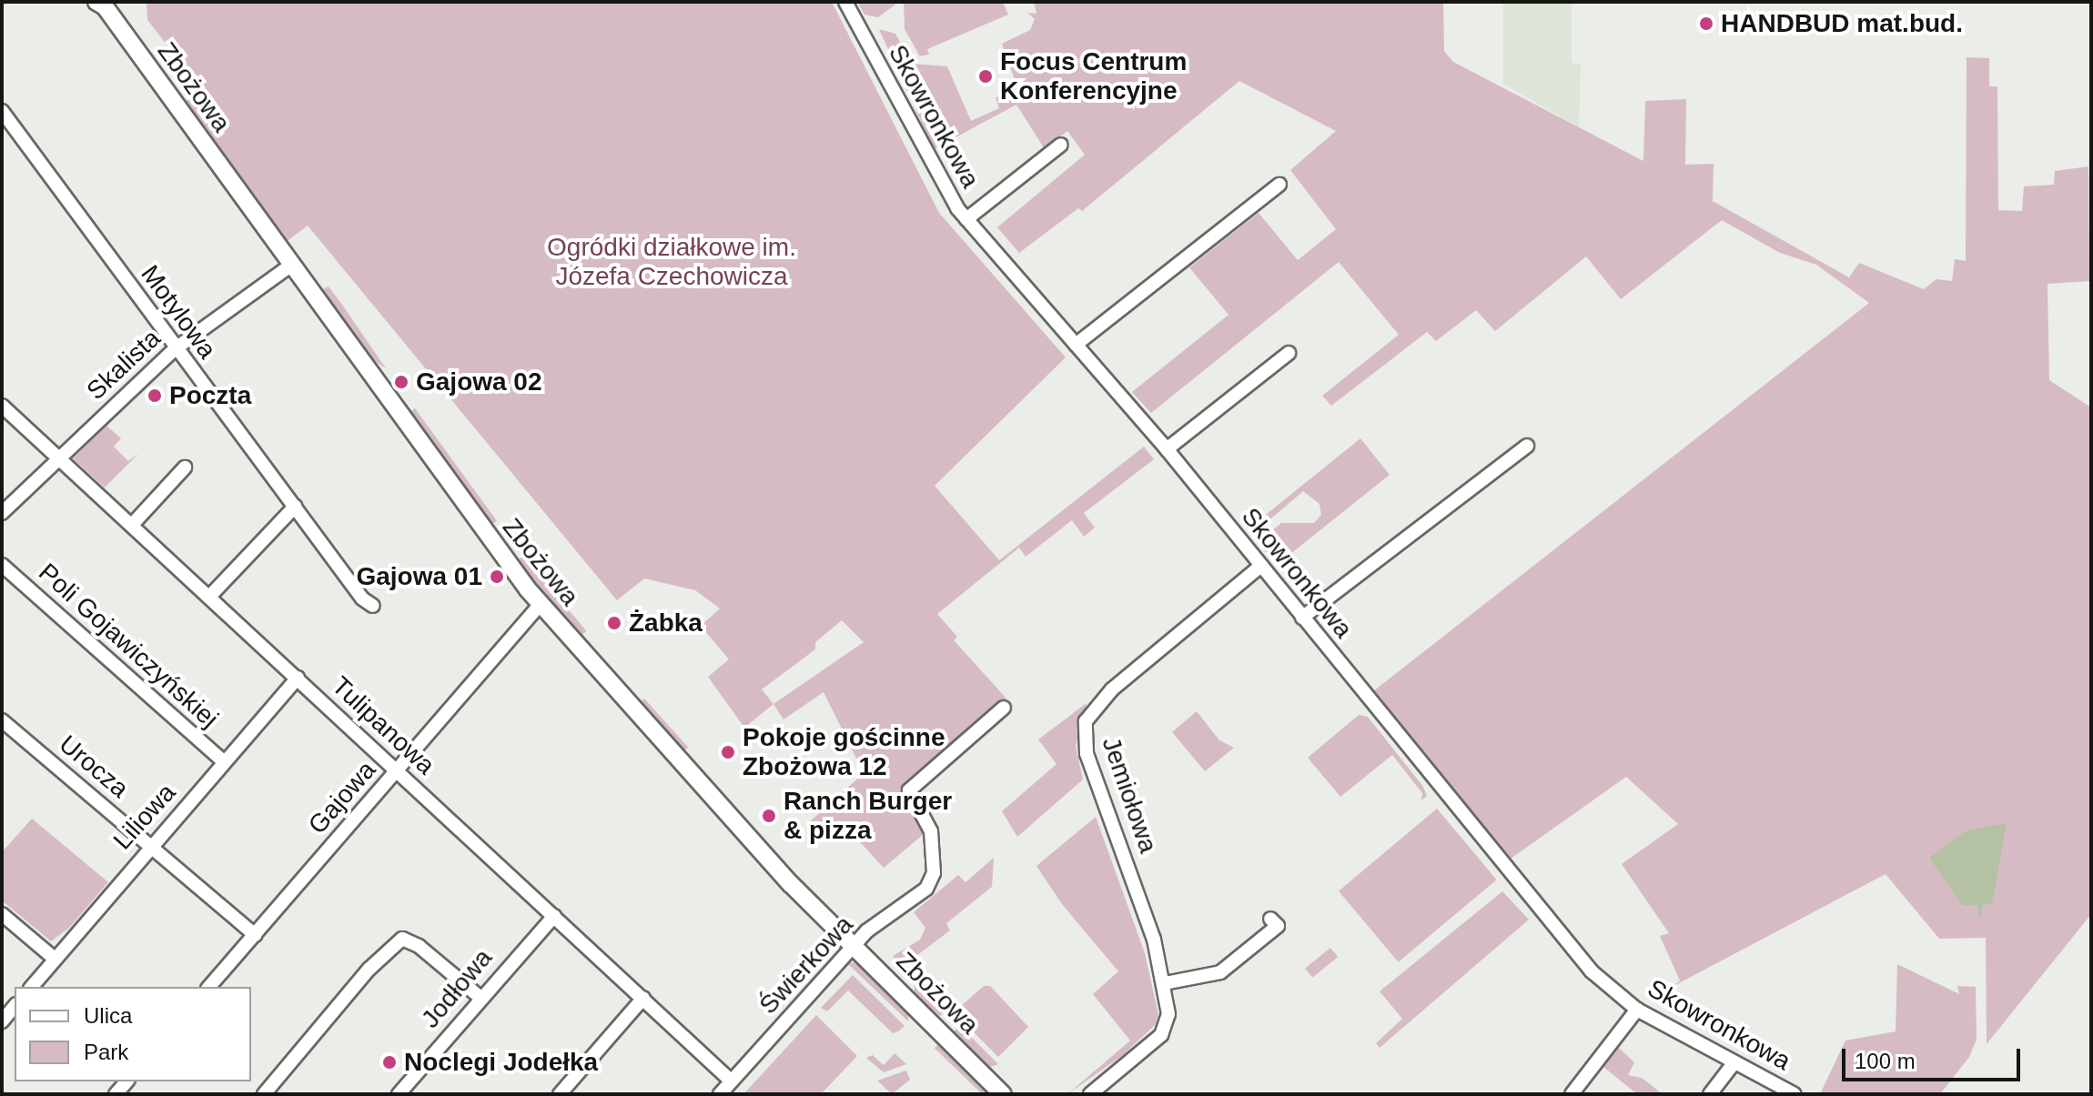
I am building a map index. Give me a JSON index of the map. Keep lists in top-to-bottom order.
{
  "streets": {
    "street": [
      "Zbożowa",
      "Skowronkowa",
      "Motylowa",
      "Skalista",
      "Poli Gojawiczyńskiej",
      "Tulipanowa",
      "Urocza",
      "Jemiołowa",
      "Gajowa",
      "Liliowa",
      "Świerkowa",
      "Jodłowa"
    ]
  },
  "crossings": [
    ["Zbożowa", "Skalista"],
    ["Zbożowa", "Gajowa"],
    ["Zbożowa", "Świerkowa"],
    ["Skowronkowa", "Jemiołowa"],
    ["Motylowa", "Skalista"],
    ["Skalista", "Tulipanowa"],
    ["Poli Gojawiczyńskiej", "Liliowa"],
    ["Tulipanowa", "Gajowa"],
    ["Tulipanowa", "Liliowa"],
    ["Tulipanowa", "Świerkowa"],
    ["Tulipanowa", "Jodłowa"],
    ["Urocza", "Gajowa"],
    ["Urocza", "Liliowa"]
  ],
  "parks": ["Ogródki działkowe im. Józefa Czechowicza"],
  "places": [
    "HANDBUD mat.bud.",
    "Focus Centrum Konferencyjne",
    "Gajowa 02",
    "Poczta",
    "Gajowa 01",
    "Żabka",
    "Pokoje gościnne Zbożowa 12",
    "Ranch Burger & pizza",
    "Noclegi Jodełka"
  ],
  "legend": ["Ulica", "Park"],
  "scale_bar": "100 m"
}
